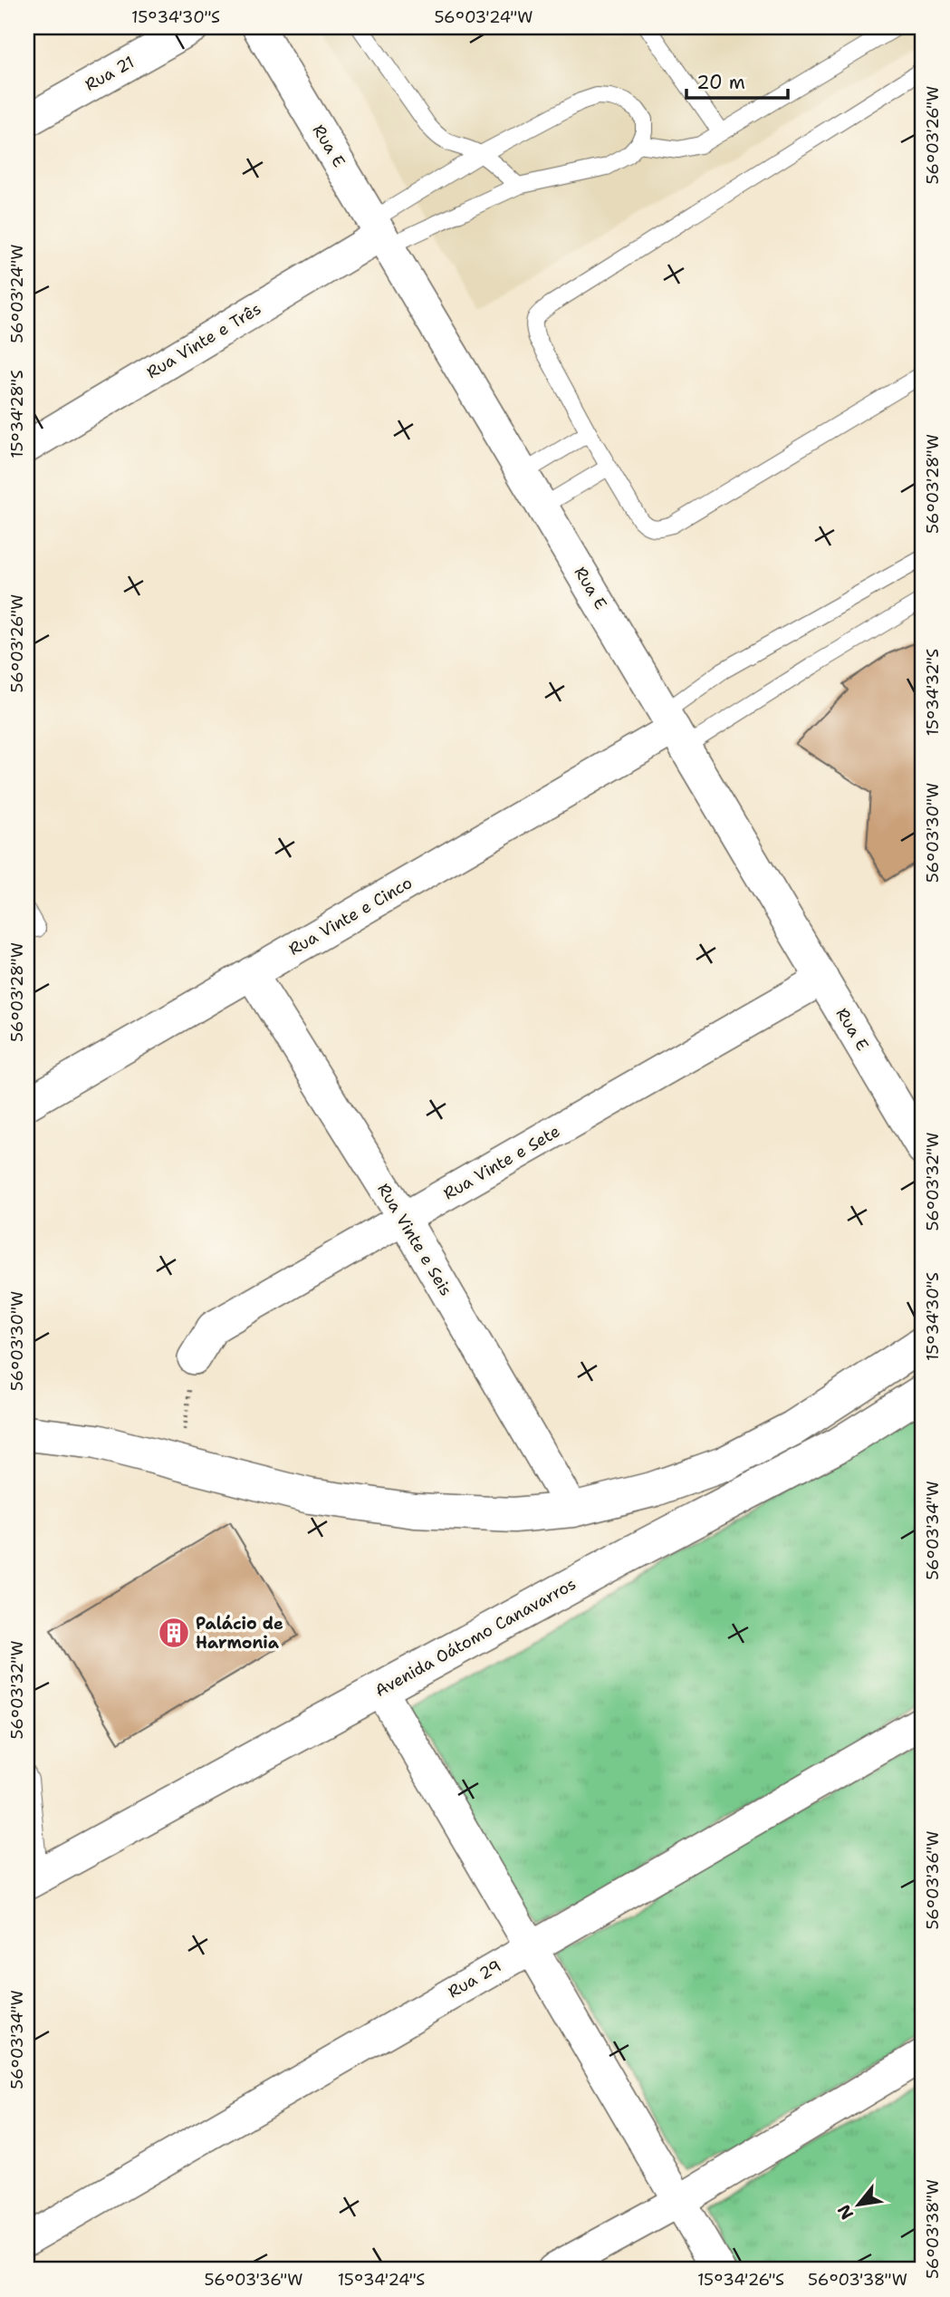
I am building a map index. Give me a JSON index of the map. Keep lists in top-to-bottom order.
{
  "streets": {
    "main road": ["Avenida Oátomo Canavarros"],
    "street": [
      "Rua 21",
      "Rua E",
      "Rua Vinte e Três",
      "Rua Vinte e Cinco",
      "Rua Vinte e Sete",
      "Rua Vinte e Seis",
      "Rua 29"
    ]
  },
  "crossings": [
    ["Rua E", "Rua Vinte e Três"],
    ["Rua E", "Rua Vinte e Cinco"],
    ["Rua E", "Rua Vinte e Sete"],
    ["Rua Vinte e Cinco", "Rua Vinte e Seis"],
    ["Rua Vinte e Sete", "Rua Vinte e Seis"]
  ],
  "places": {
    "building": ["Palácio de Harmonia"]
  },
  "scale_bar": "20 m",
  "north": "bottom left",
  "coordinates": [
    "15°34'30\"S",
    "56°03'24\"W",
    "56°03'26\"W",
    "15°34'28\"S",
    "56°03'28\"W",
    "15°34'32\"S",
    "56°03'30\"W",
    "56°03'32\"W",
    "56°03'34\"W",
    "56°03'36\"W",
    "56°03'38\"W",
    "15°34'24\"S",
    "15°34'26\"S"
  ]
}
